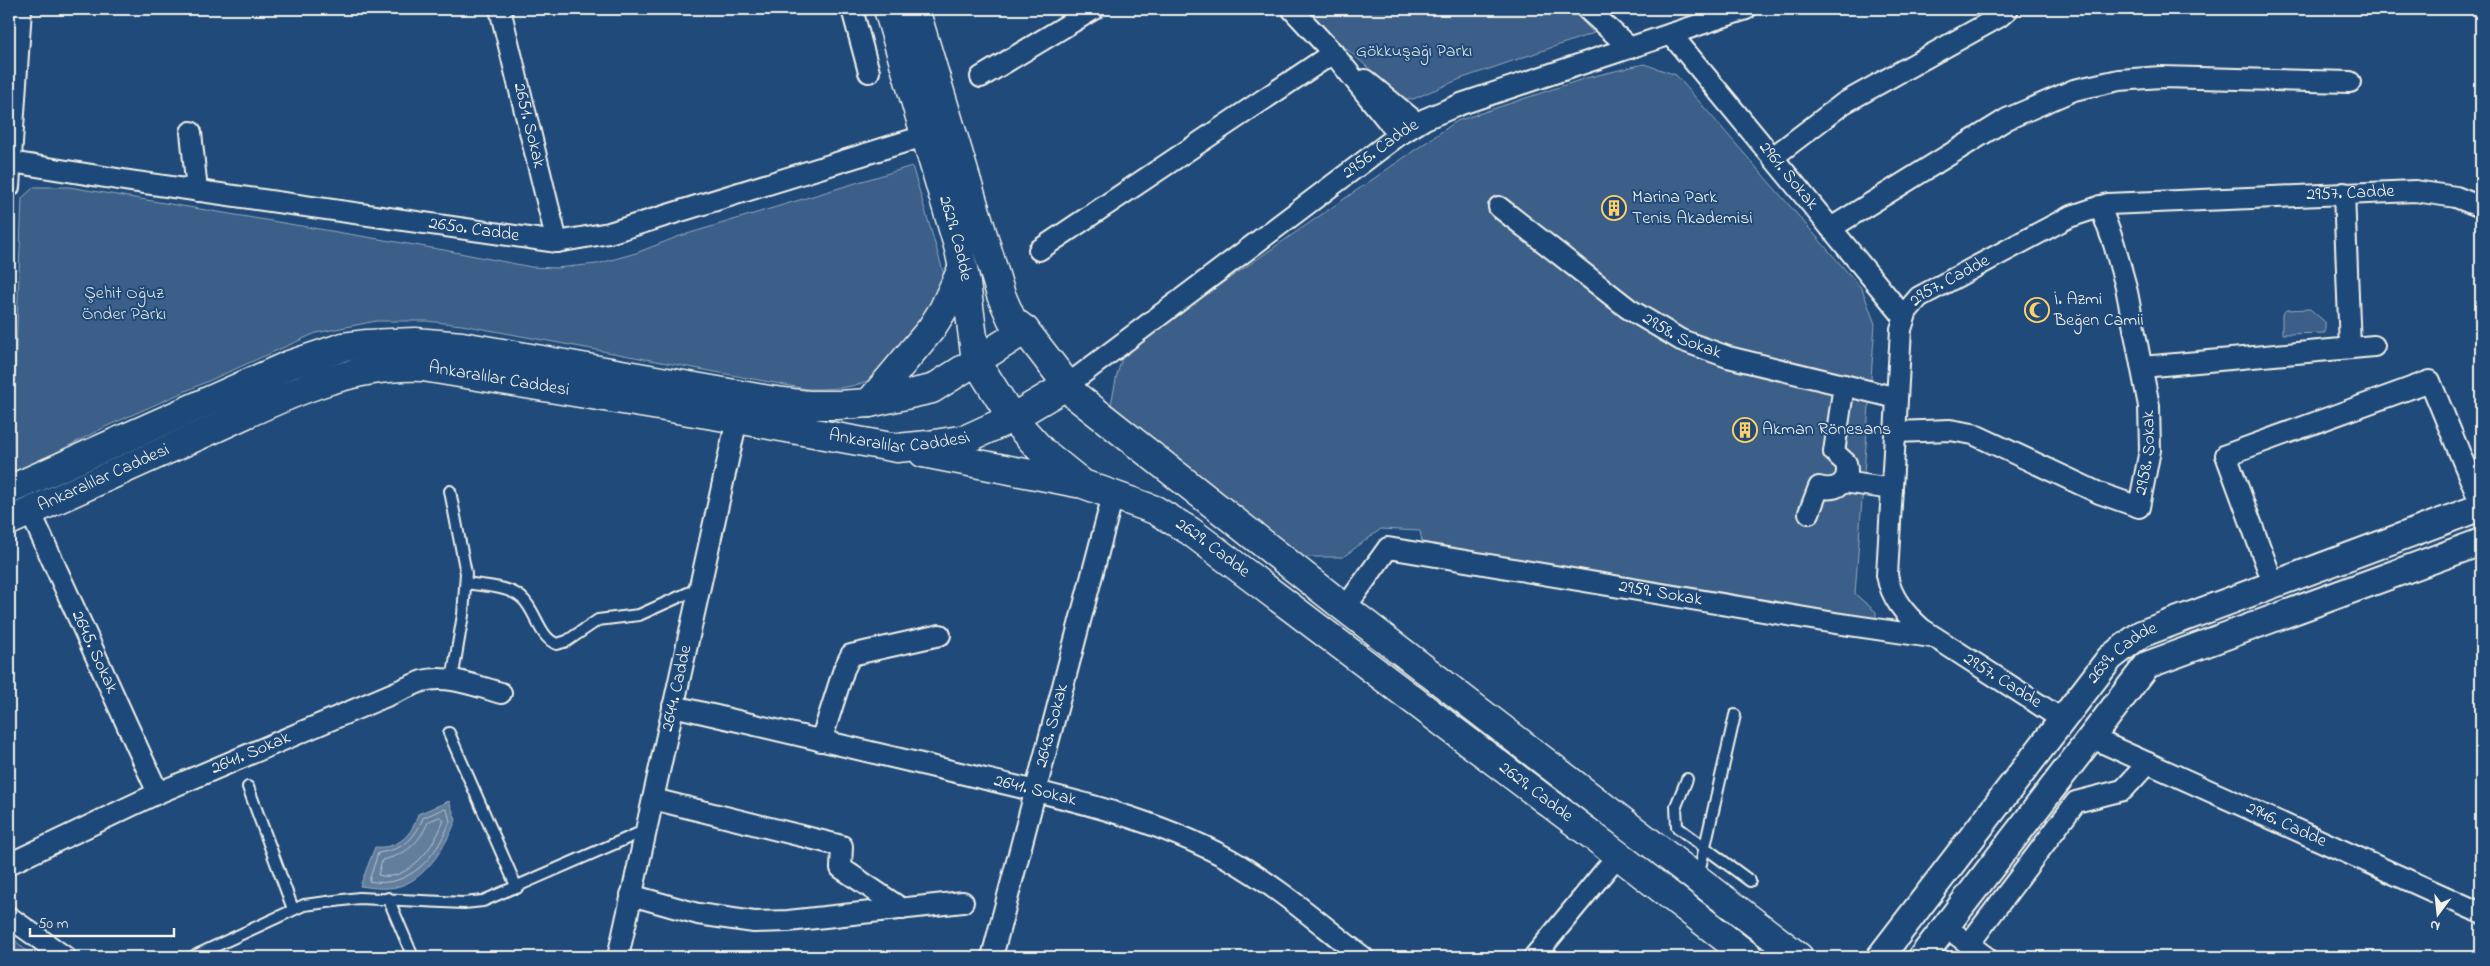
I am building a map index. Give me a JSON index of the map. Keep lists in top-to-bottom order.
{
  "streets": {
    "main road": ["2629. Cadde", "Ankaralılar Caddesi"],
    "street": [
      "2651. Sokak",
      "2956. Cadde",
      "2961. Sokak",
      "2957. Cadde",
      "2650. Cadde",
      "2958. Sokak",
      "2959. Sokak",
      "2645. Sokak",
      "2639. Cadde",
      "2644. Cadde",
      "2643. Sokak",
      "2641. Sokak",
      "2946. Cadde"
    ]
  },
  "crossings": [
    ["2651. Sokak", "2650. Cadde"],
    ["2956. Cadde", "2961. Sokak"],
    ["2956. Cadde", "2629. Cadde"],
    ["2956. Cadde", "Ankaralılar Caddesi"],
    ["2961. Sokak", "2957. Cadde"],
    ["2957. Cadde", "2958. Sokak"],
    ["2957. Cadde", "2959. Sokak"],
    ["2957. Cadde", "2639. Cadde"],
    ["2650. Cadde", "2629. Cadde"],
    ["2629. Cadde", "Ankaralılar Caddesi"],
    ["2629. Cadde", "2959. Sokak"],
    ["2629. Cadde", "2643. Sokak"],
    ["Ankaralılar Caddesi", "2645. Sokak"],
    ["Ankaralılar Caddesi", "2644. Cadde"],
    ["2645. Sokak", "2641. Sokak"],
    ["2639. Cadde", "2946. Cadde"],
    ["2644. Cadde", "2641. Sokak"],
    ["2643. Sokak", "2641. Sokak"]
  ],
  "parks": ["Gökkuşağı Parkı", "Şehit Oğuz Önder Parkı"],
  "places": {
    "building": ["Marina Park Tenis Akademisi", "Akman Rönesans"],
    "mosque": ["İ. Azmi Beğen Camii"]
  },
  "scale_bar": "50 m",
  "north": "bottom"
}
